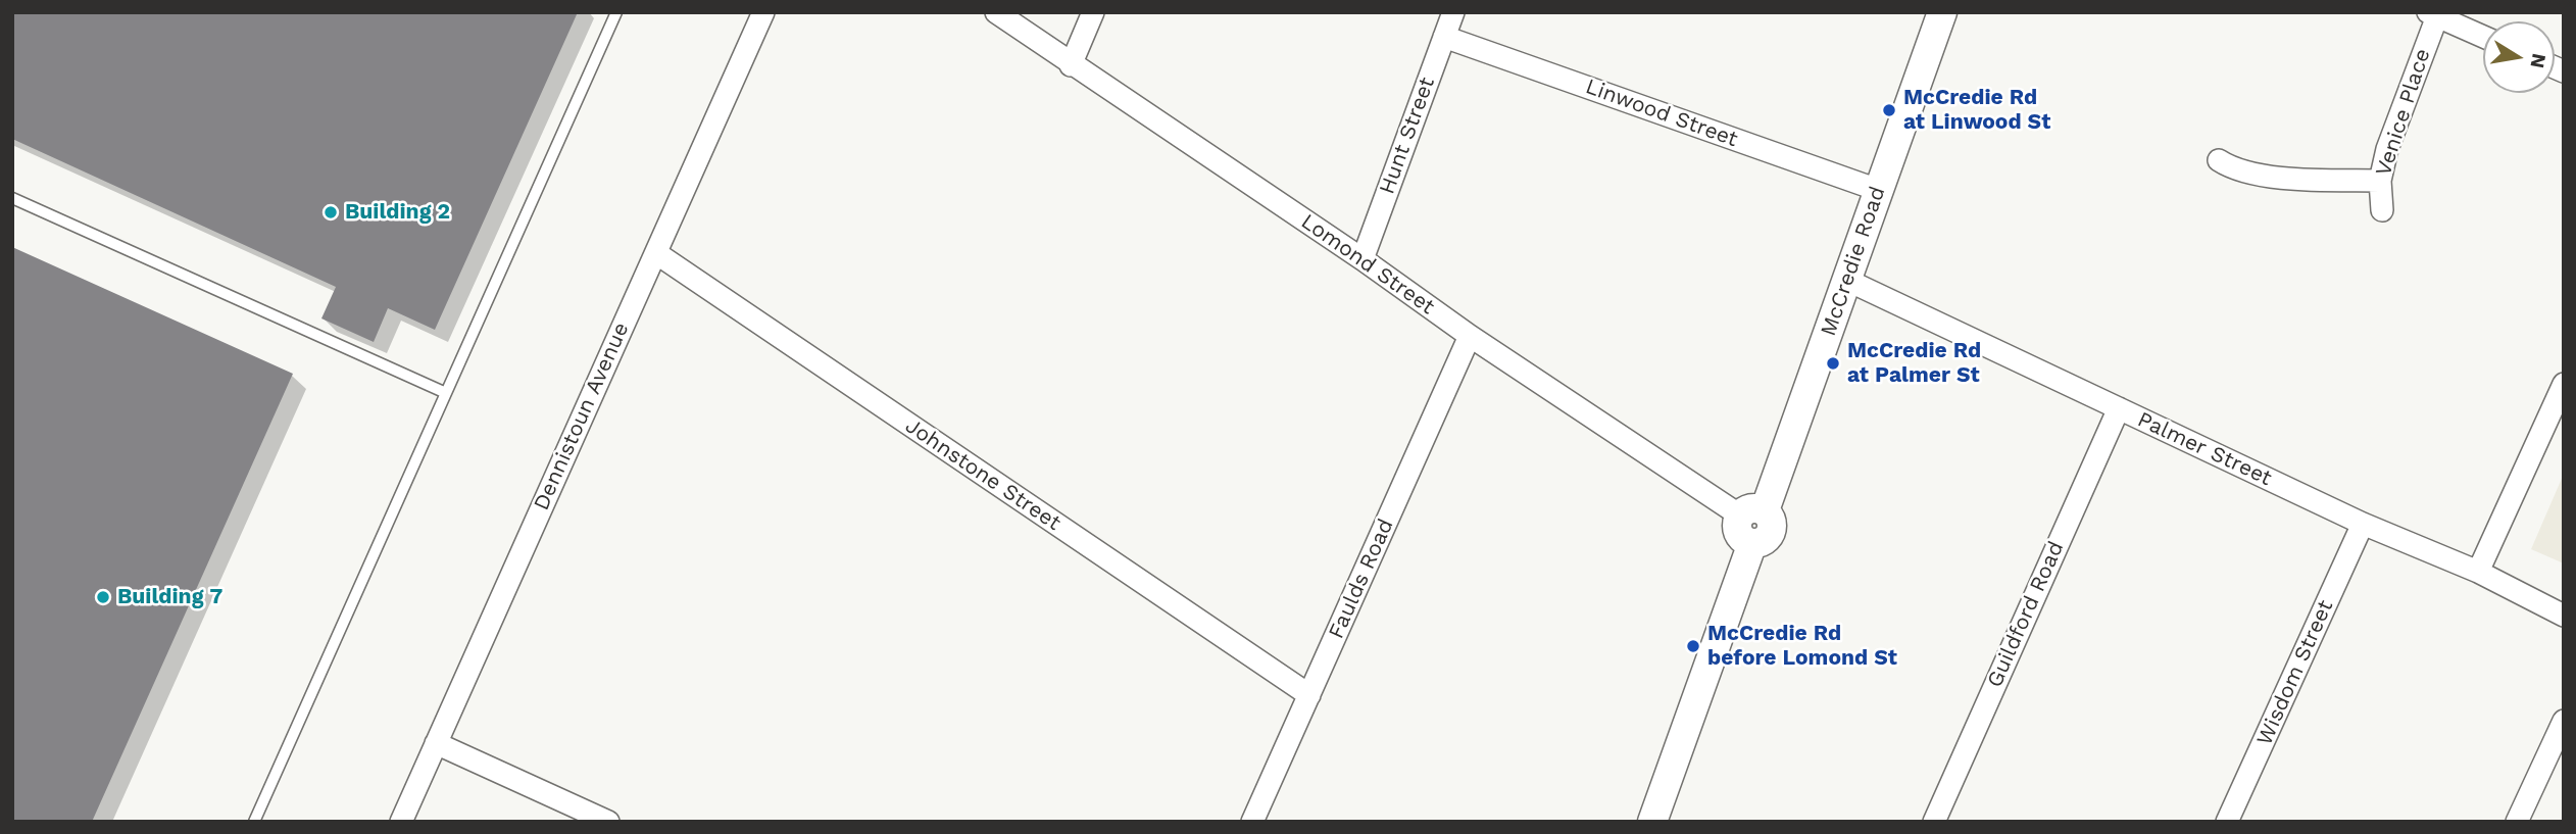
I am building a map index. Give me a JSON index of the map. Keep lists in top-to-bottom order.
{
  "streets": {
    "main road": ["McCredie Road"],
    "street": [
      "Venice Place",
      "Linwood Street",
      "Hunt Street",
      "Lomond Street",
      "Dennistoun Avenue",
      "Palmer Street",
      "Johnstone Street",
      "Faulds Road",
      "Guildford Road",
      "Wisdom Street"
    ]
  },
  "crossings": [
    ["Linwood Street", "Hunt Street"],
    ["Linwood Street", "McCredie Road"],
    ["Hunt Street", "Lomond Street"],
    ["McCredie Road", "Lomond Street"],
    ["McCredie Road", "Palmer Street"],
    ["Lomond Street", "Faulds Road"],
    ["Dennistoun Avenue", "Johnstone Street"],
    ["Palmer Street", "Guildford Road"],
    ["Palmer Street", "Wisdom Street"],
    ["Johnstone Street", "Faulds Road"]
  ],
  "places": [
    "McCredie Rd at Linwood St",
    "Building 2",
    "McCredie Rd at Palmer St",
    "Building 7",
    "McCredie Rd before Lomond St"
  ],
  "north": "right"
}
